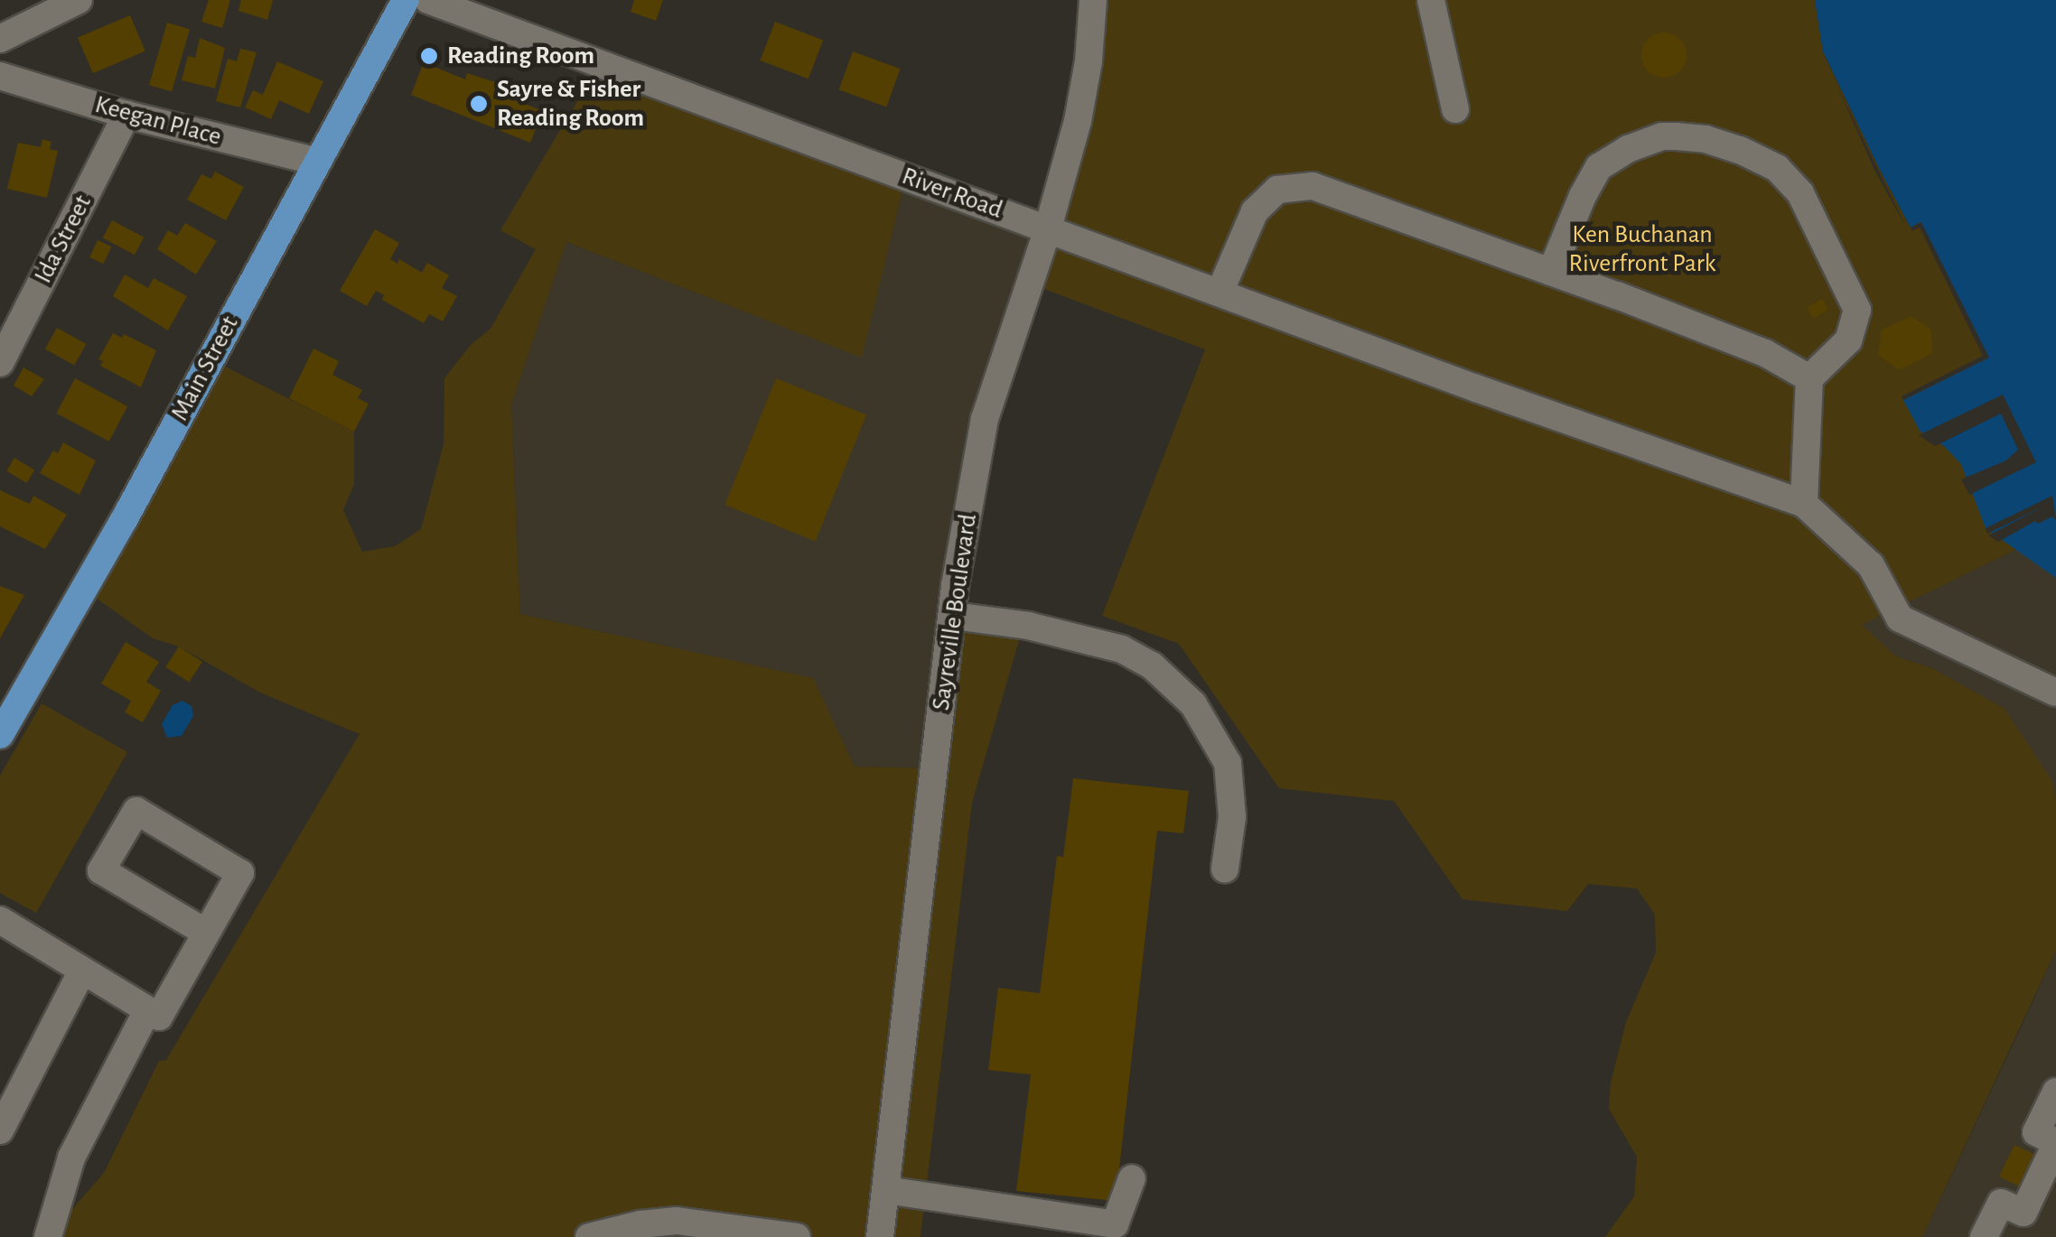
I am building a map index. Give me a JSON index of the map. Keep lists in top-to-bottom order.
{
  "streets": {
    "main road": ["Main Street"],
    "street": [
      "Keegan Place",
      "River Road",
      "Ida Street",
      "Sayreville Boulevard"
    ]
  },
  "crossings": [
    ["Keegan Place", "Ida Street"],
    ["Keegan Place", "Main Street"],
    ["River Road", "Sayreville Boulevard"]
  ],
  "parks": ["Ken Buchanan Riverfront Park"],
  "places": ["Reading Room", "Sayre & Fisher Reading Room"]
}
